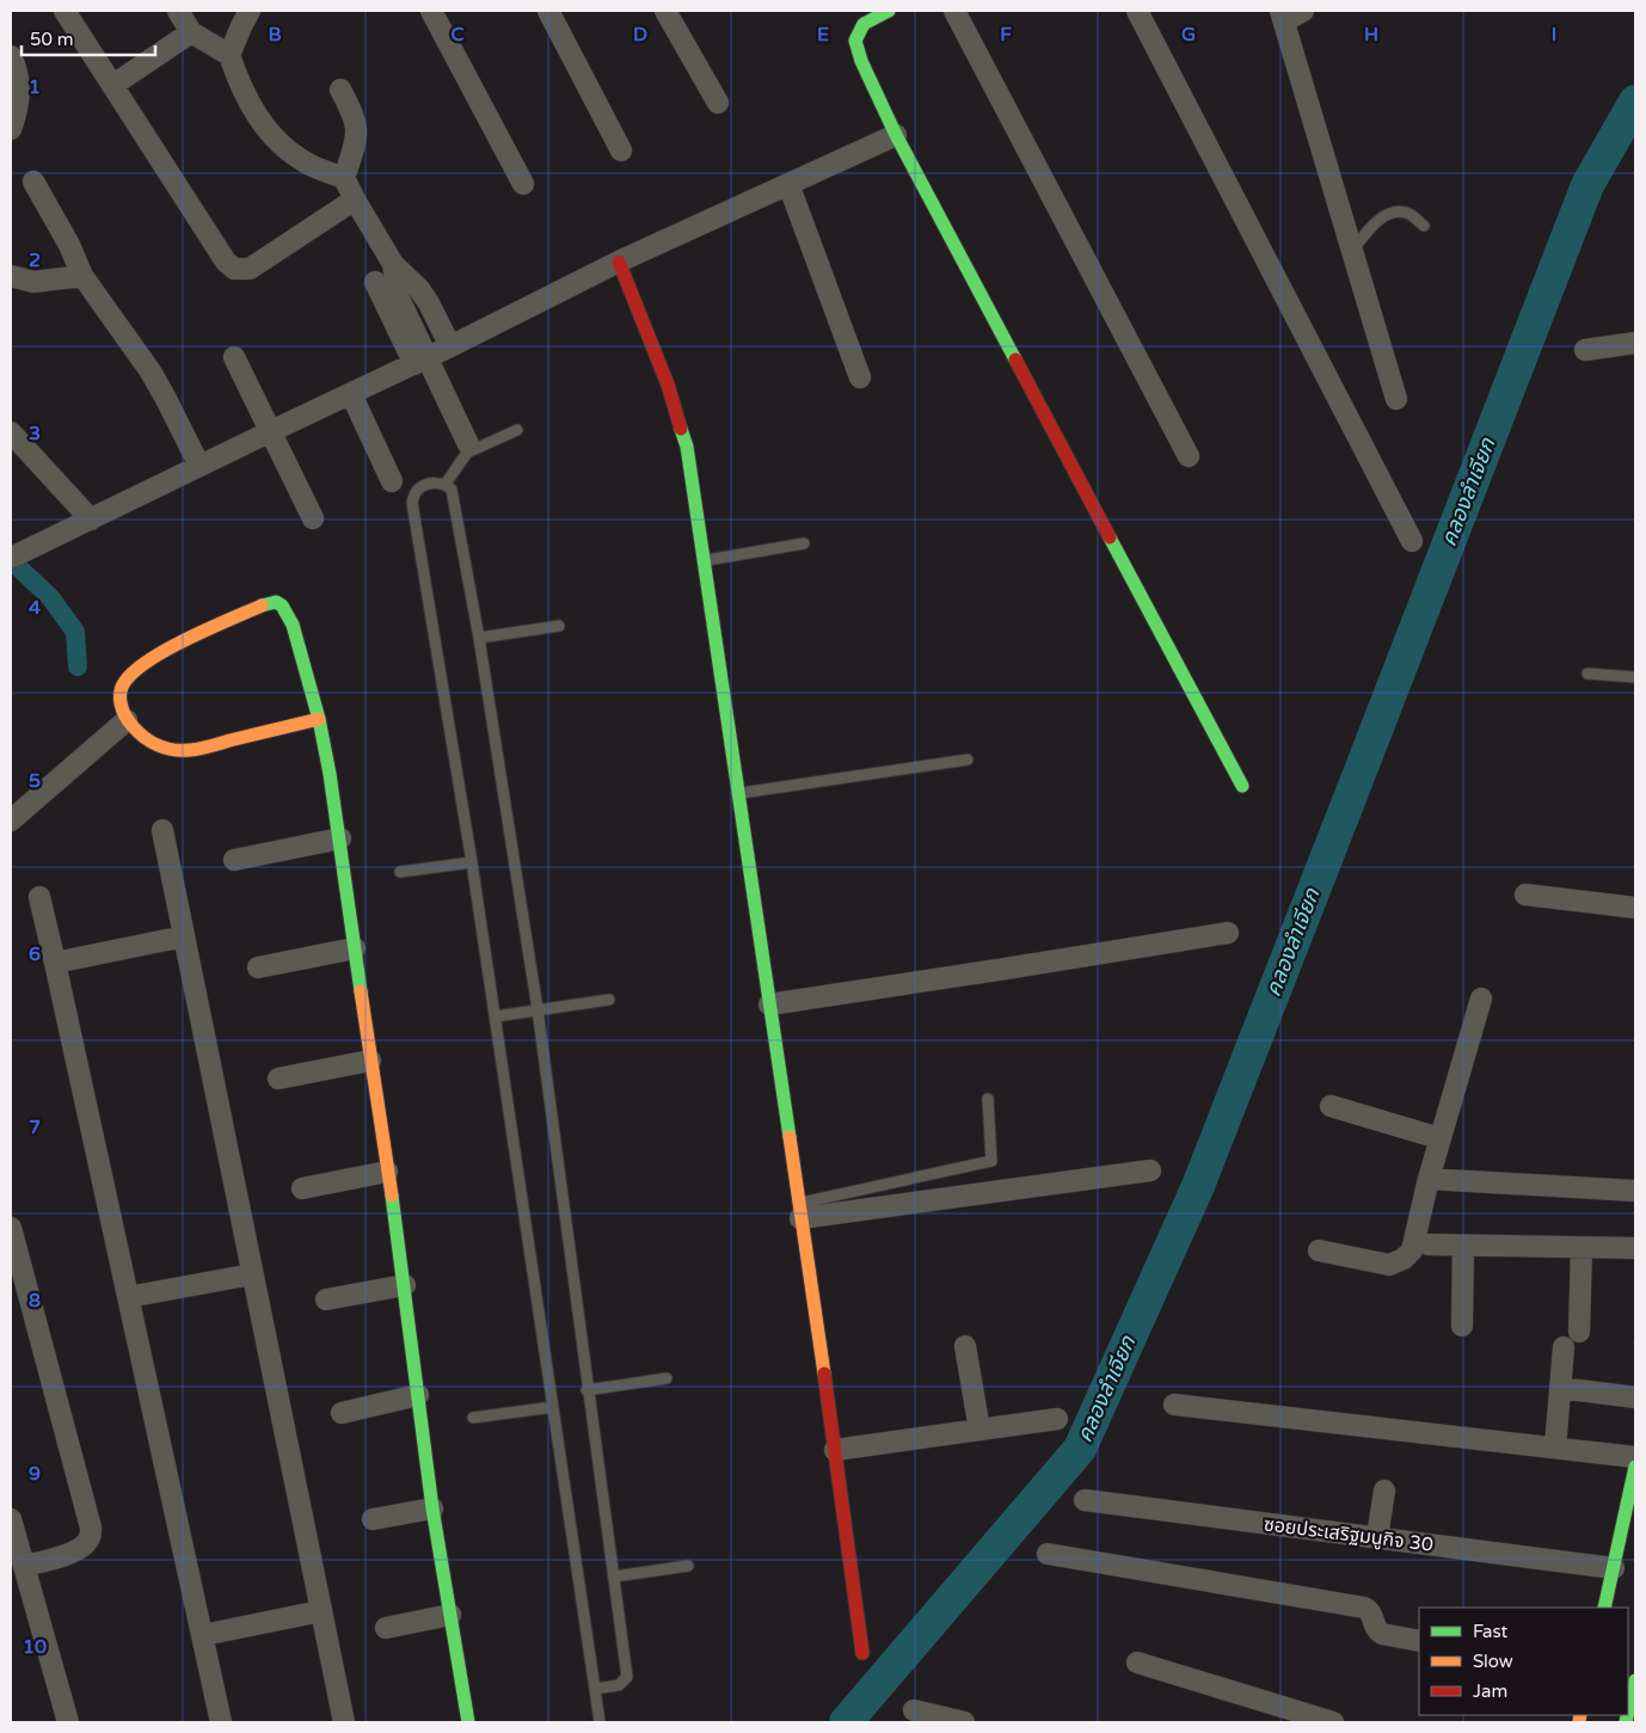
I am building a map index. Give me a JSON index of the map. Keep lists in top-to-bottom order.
{
  "streets": {
    "street": ["ซอยประเสริฐมนูกิจ 30"]
  },
  "water": ["คลองลำเจียก"],
  "legend": ["Fast", "Slow", "Jam"],
  "scale_bar": "50 m",
  "grid": {
    "columns": [
      "B",
      "C",
      "D",
      "E",
      "F",
      "G",
      "H",
      "I"
    ],
    "rows": [
      "1",
      "2",
      "3",
      "4",
      "5",
      "6",
      "7",
      "8",
      "9",
      "10"
    ]
  }
}
